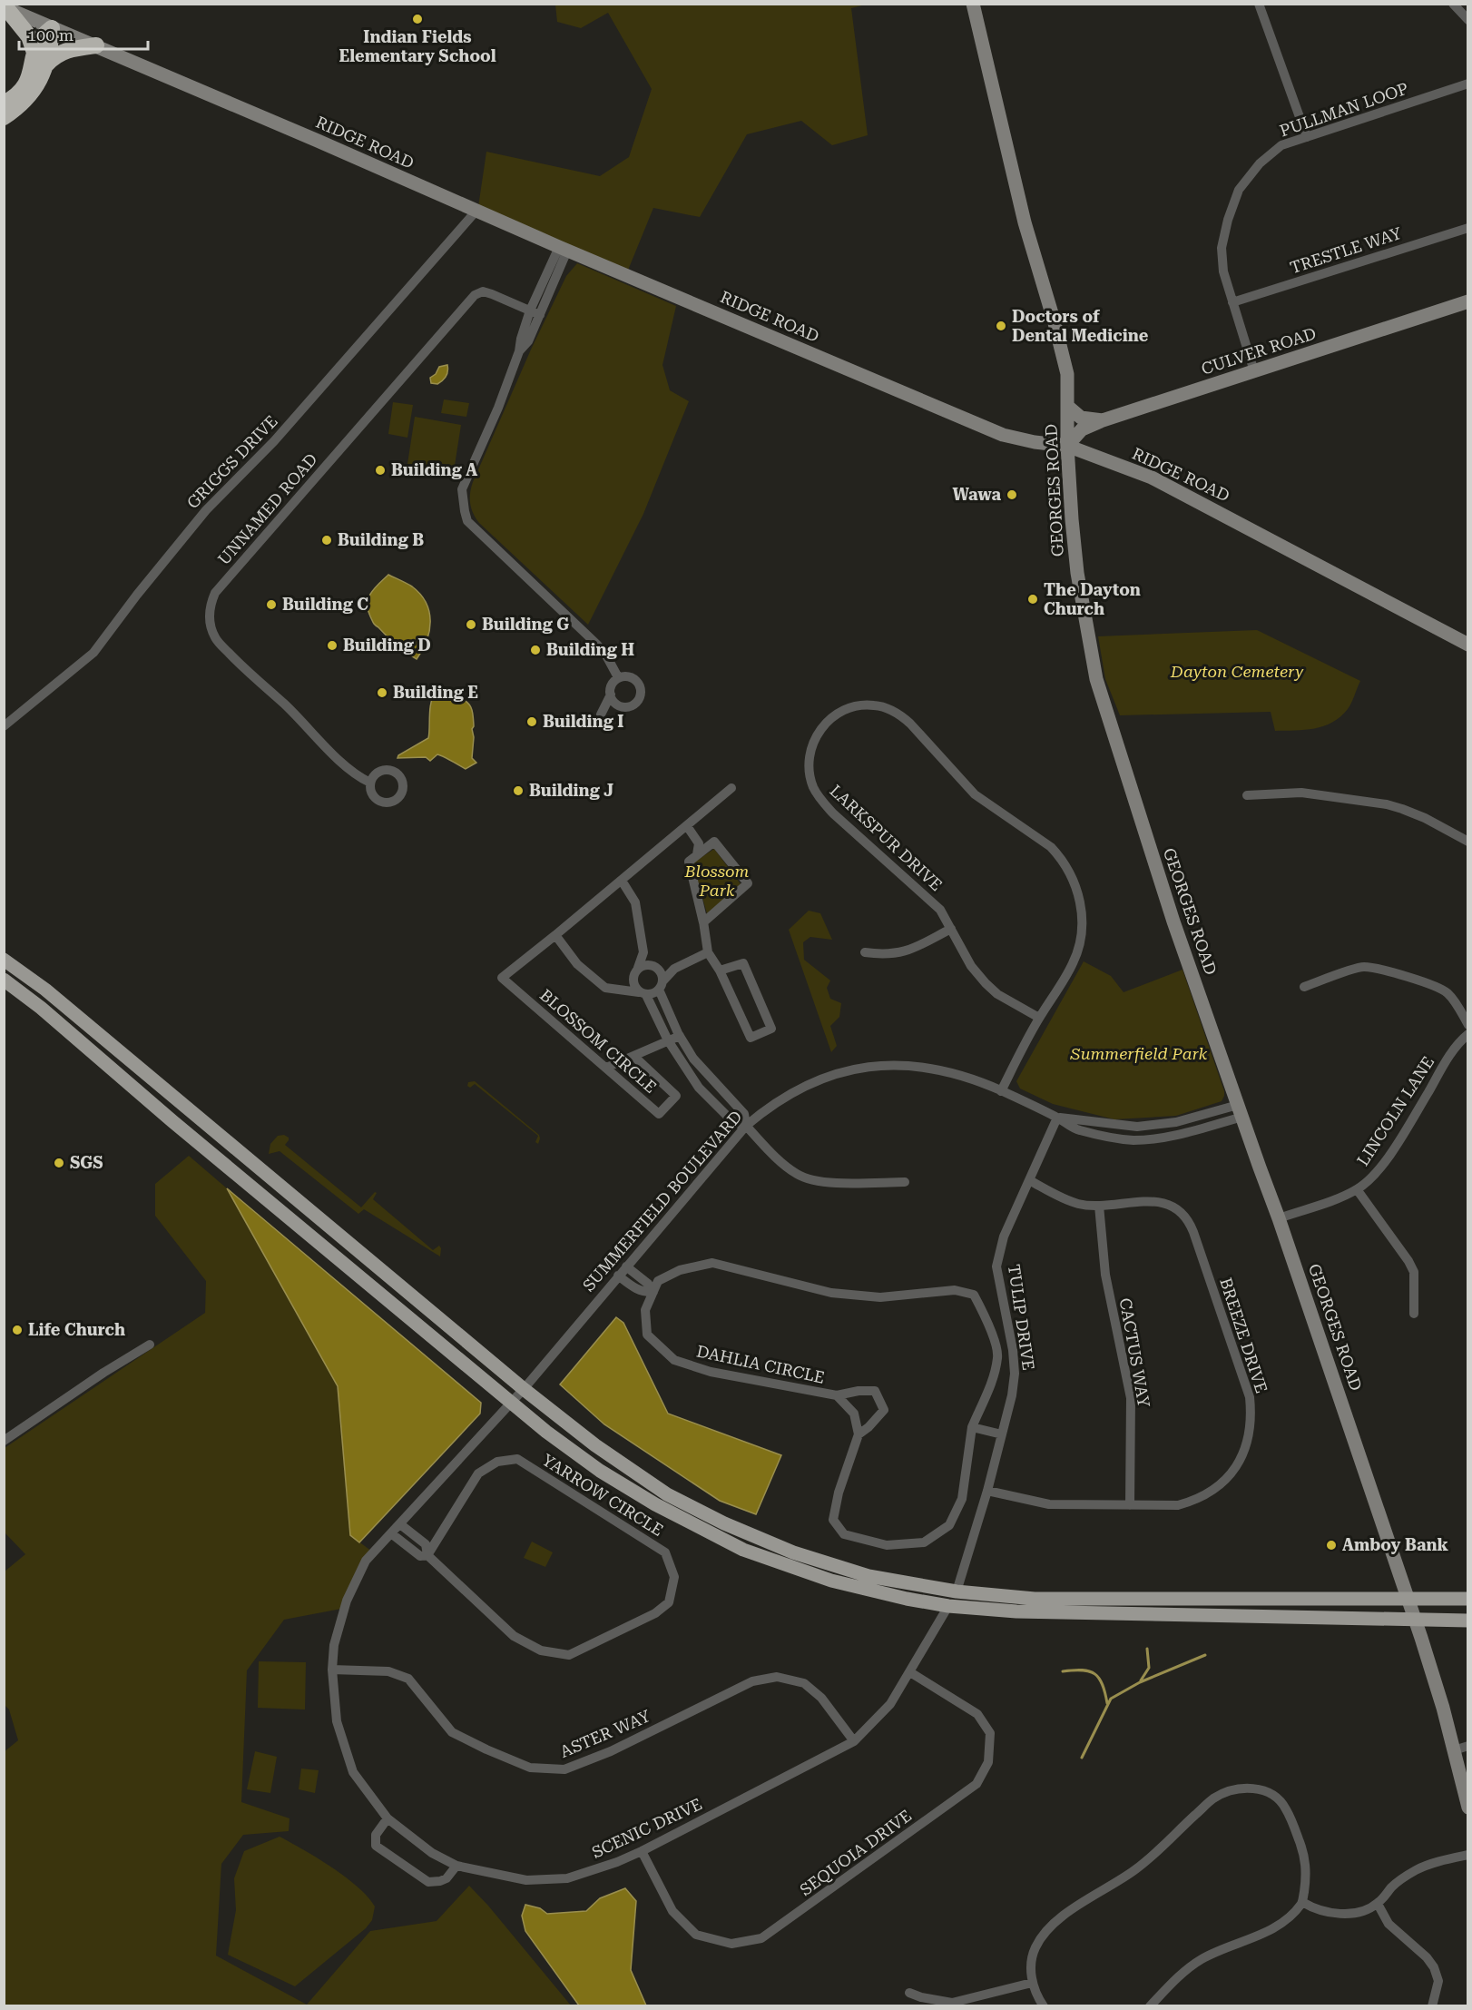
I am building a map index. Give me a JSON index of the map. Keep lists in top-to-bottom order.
{
  "streets": {
    "street": [
      "PULLMAN LOOP",
      "RIDGE ROAD",
      "TRESTLE WAY",
      "CULVER ROAD",
      "GRIGGS DRIVE",
      "GEORGES ROAD",
      "UNNAMED ROAD",
      "LARKSPUR DRIVE",
      "BLOSSOM CIRCLE",
      "LINCOLN LANE",
      "SUMMERFIELD BOULEVARD",
      "TULIP DRIVE",
      "BREEZE DRIVE",
      "CACTUS WAY",
      "DAHLIA CIRCLE",
      "YARROW CIRCLE",
      "ASTER WAY",
      "SCENIC DRIVE",
      "SEQUOIA DRIVE"
    ]
  },
  "crossings": [
    ["PULLMAN LOOP", "TRESTLE WAY"],
    ["PULLMAN LOOP", "CULVER ROAD"],
    ["RIDGE ROAD", "CULVER ROAD"],
    ["RIDGE ROAD", "GRIGGS DRIVE"],
    ["RIDGE ROAD", "GEORGES ROAD"],
    ["CULVER ROAD", "GEORGES ROAD"],
    ["GEORGES ROAD", "LINCOLN LANE"],
    ["GEORGES ROAD", "SUMMERFIELD BOULEVARD"],
    ["LARKSPUR DRIVE", "SUMMERFIELD BOULEVARD"],
    ["SUMMERFIELD BOULEVARD", "TULIP DRIVE"],
    ["SUMMERFIELD BOULEVARD", "SCENIC DRIVE"],
    ["TULIP DRIVE", "BREEZE DRIVE"],
    ["BREEZE DRIVE", "CACTUS WAY"],
    ["YARROW CIRCLE", "SCENIC DRIVE"],
    ["ASTER WAY", "SCENIC DRIVE"],
    ["SCENIC DRIVE", "SEQUOIA DRIVE"]
  ],
  "parks": ["Dayton Cemetery", "Blossom Park", "Summerfield Park"],
  "places": [
    "Indian Fields Elementary School",
    "Doctors of Dental Medicine",
    "Building A",
    "Wawa",
    "Building B",
    "The Dayton Church",
    "Building C",
    "Building G",
    "Building D",
    "Building H",
    "Building E",
    "Building I",
    "Building J",
    "SGS",
    "Life Church",
    "Amboy Bank"
  ],
  "scale_bar": "100 m"
}
